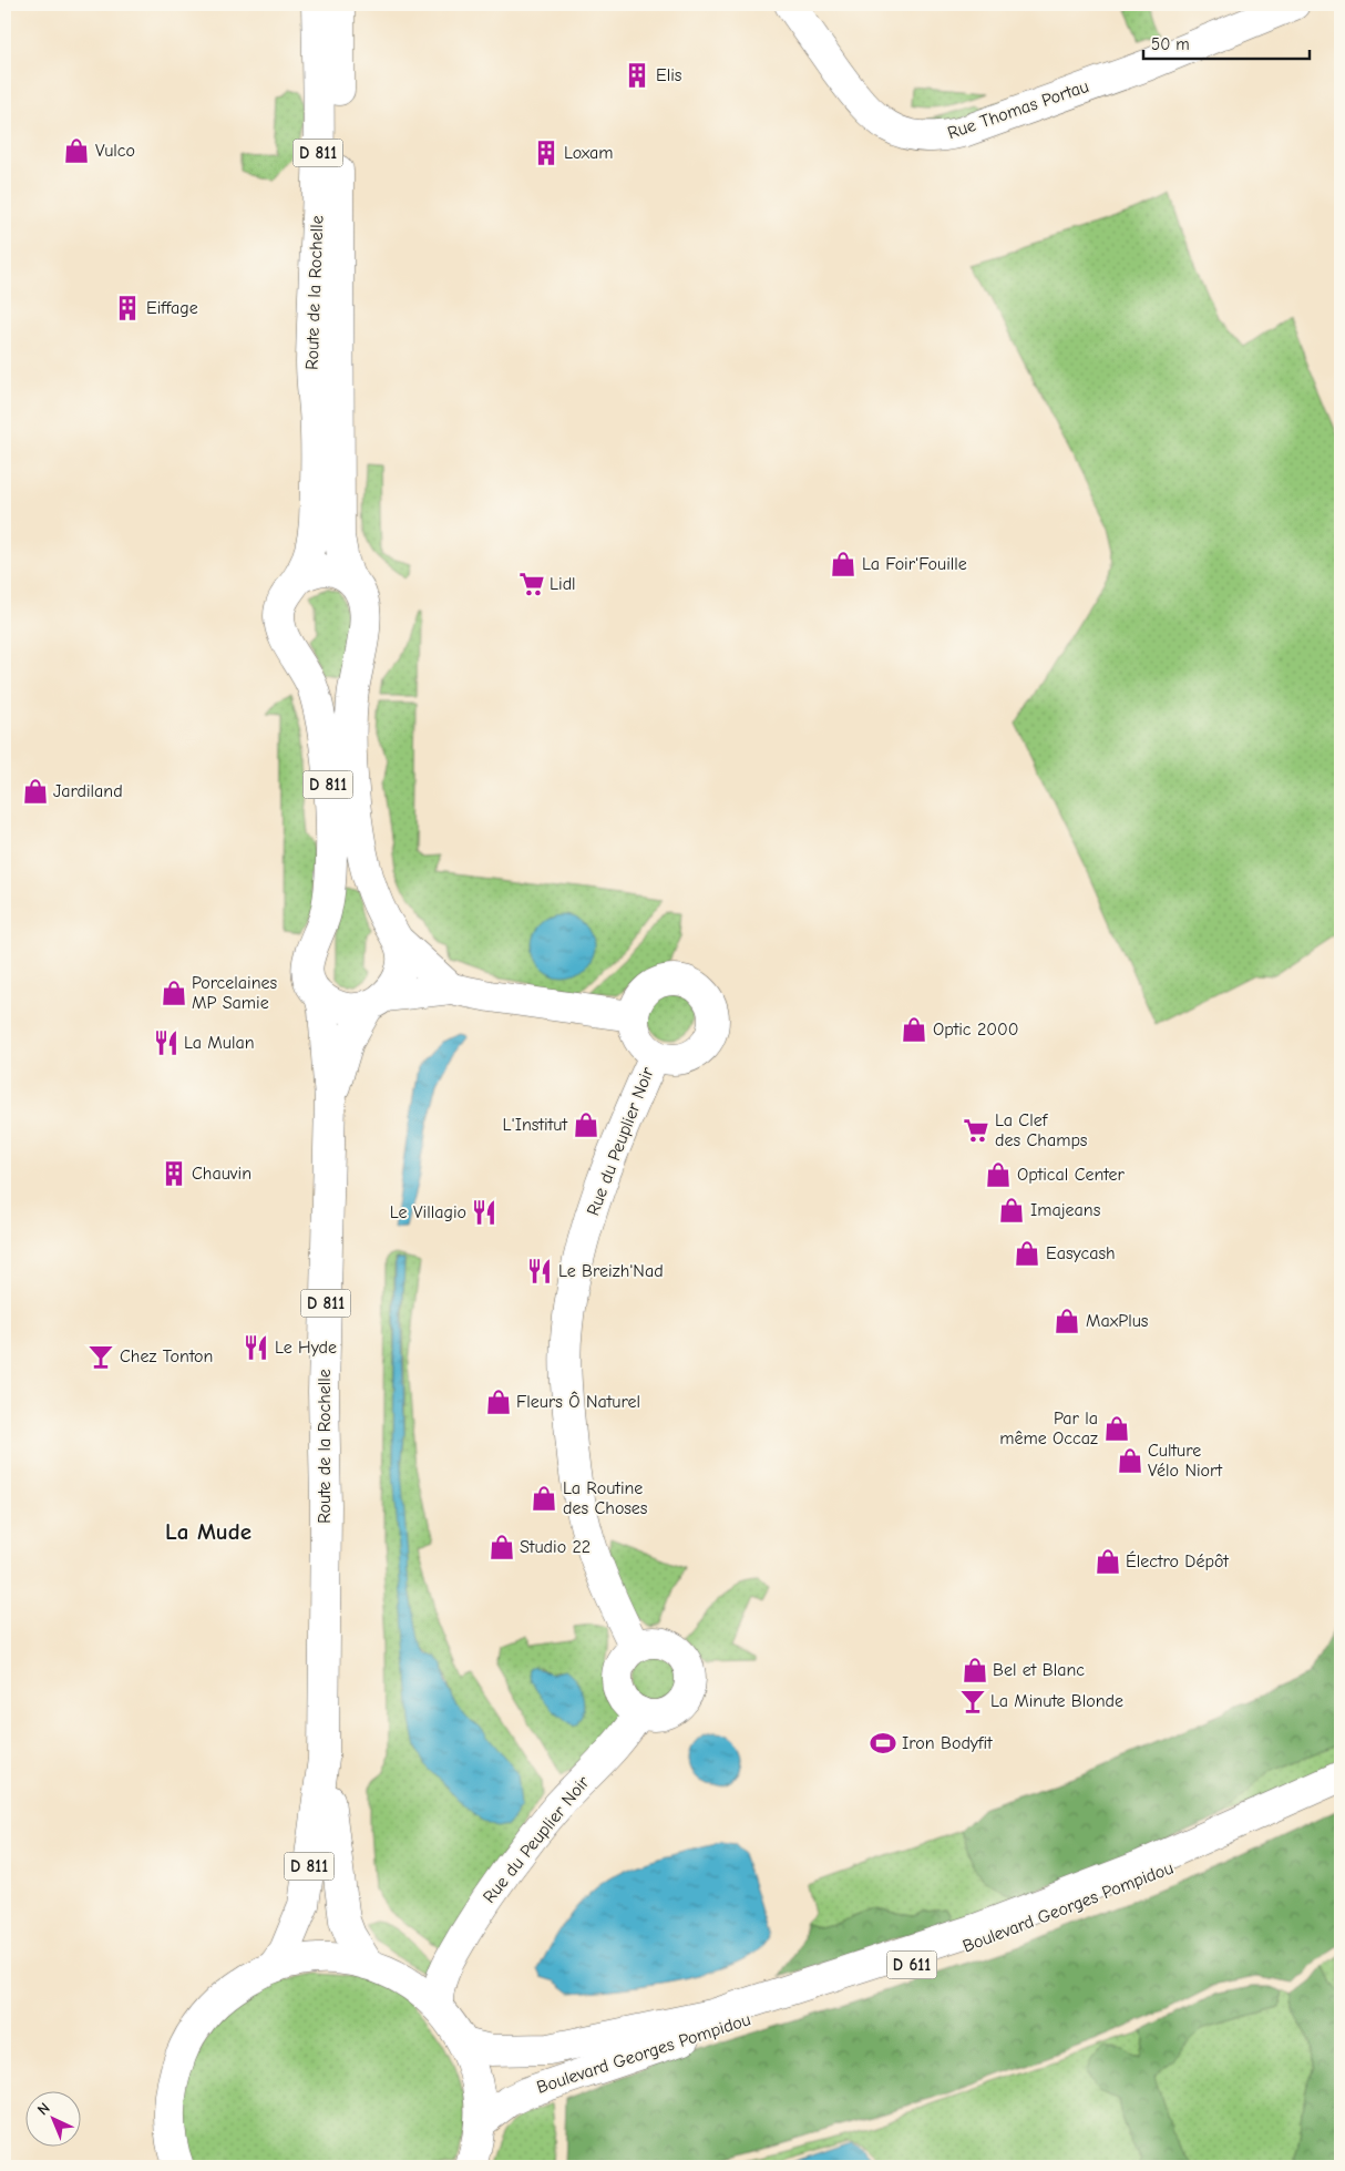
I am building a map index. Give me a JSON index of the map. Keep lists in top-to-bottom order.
{
  "streets": {
    "main road": [
      "Rue Thomas Portau",
      "D 811",
      "Route de la Rochelle",
      "Rue du Peuplier Noir",
      "Boulevard Georges Pompidou",
      "D 611"
    ]
  },
  "districts": ["La Mude"],
  "places": {
    "building": [
      "Elis",
      "Loxam",
      "Eiffage",
      "Chauvin"
    ],
    "shop": [
      "Vulco",
      "La Foir'Fouille",
      "Jardiland",
      "Porcelaines MP Samie",
      "Optic 2000",
      "L'Institut",
      "Optical Center",
      "Imajeans",
      "Easycash",
      "MaxPlus",
      "Fleurs Ô Naturel",
      "Par la même Occaz",
      "Culture Vélo Niort",
      "La Routine des Choses",
      "Studio 22",
      "Électro Dépôt",
      "Bel et Blanc"
    ],
    "supermarket": ["Lidl", "La Clef des Champs"],
    "restaurant": [
      "La Mulan",
      "Le Villagio",
      "Le Breizh'Nad",
      "Le Hyde"
    ],
    "bar": ["Chez Tonton", "La Minute Blonde"],
    "sports": ["Iron Bodyfit"]
  },
  "scale_bar": "50 m",
  "north": "top left"
}
